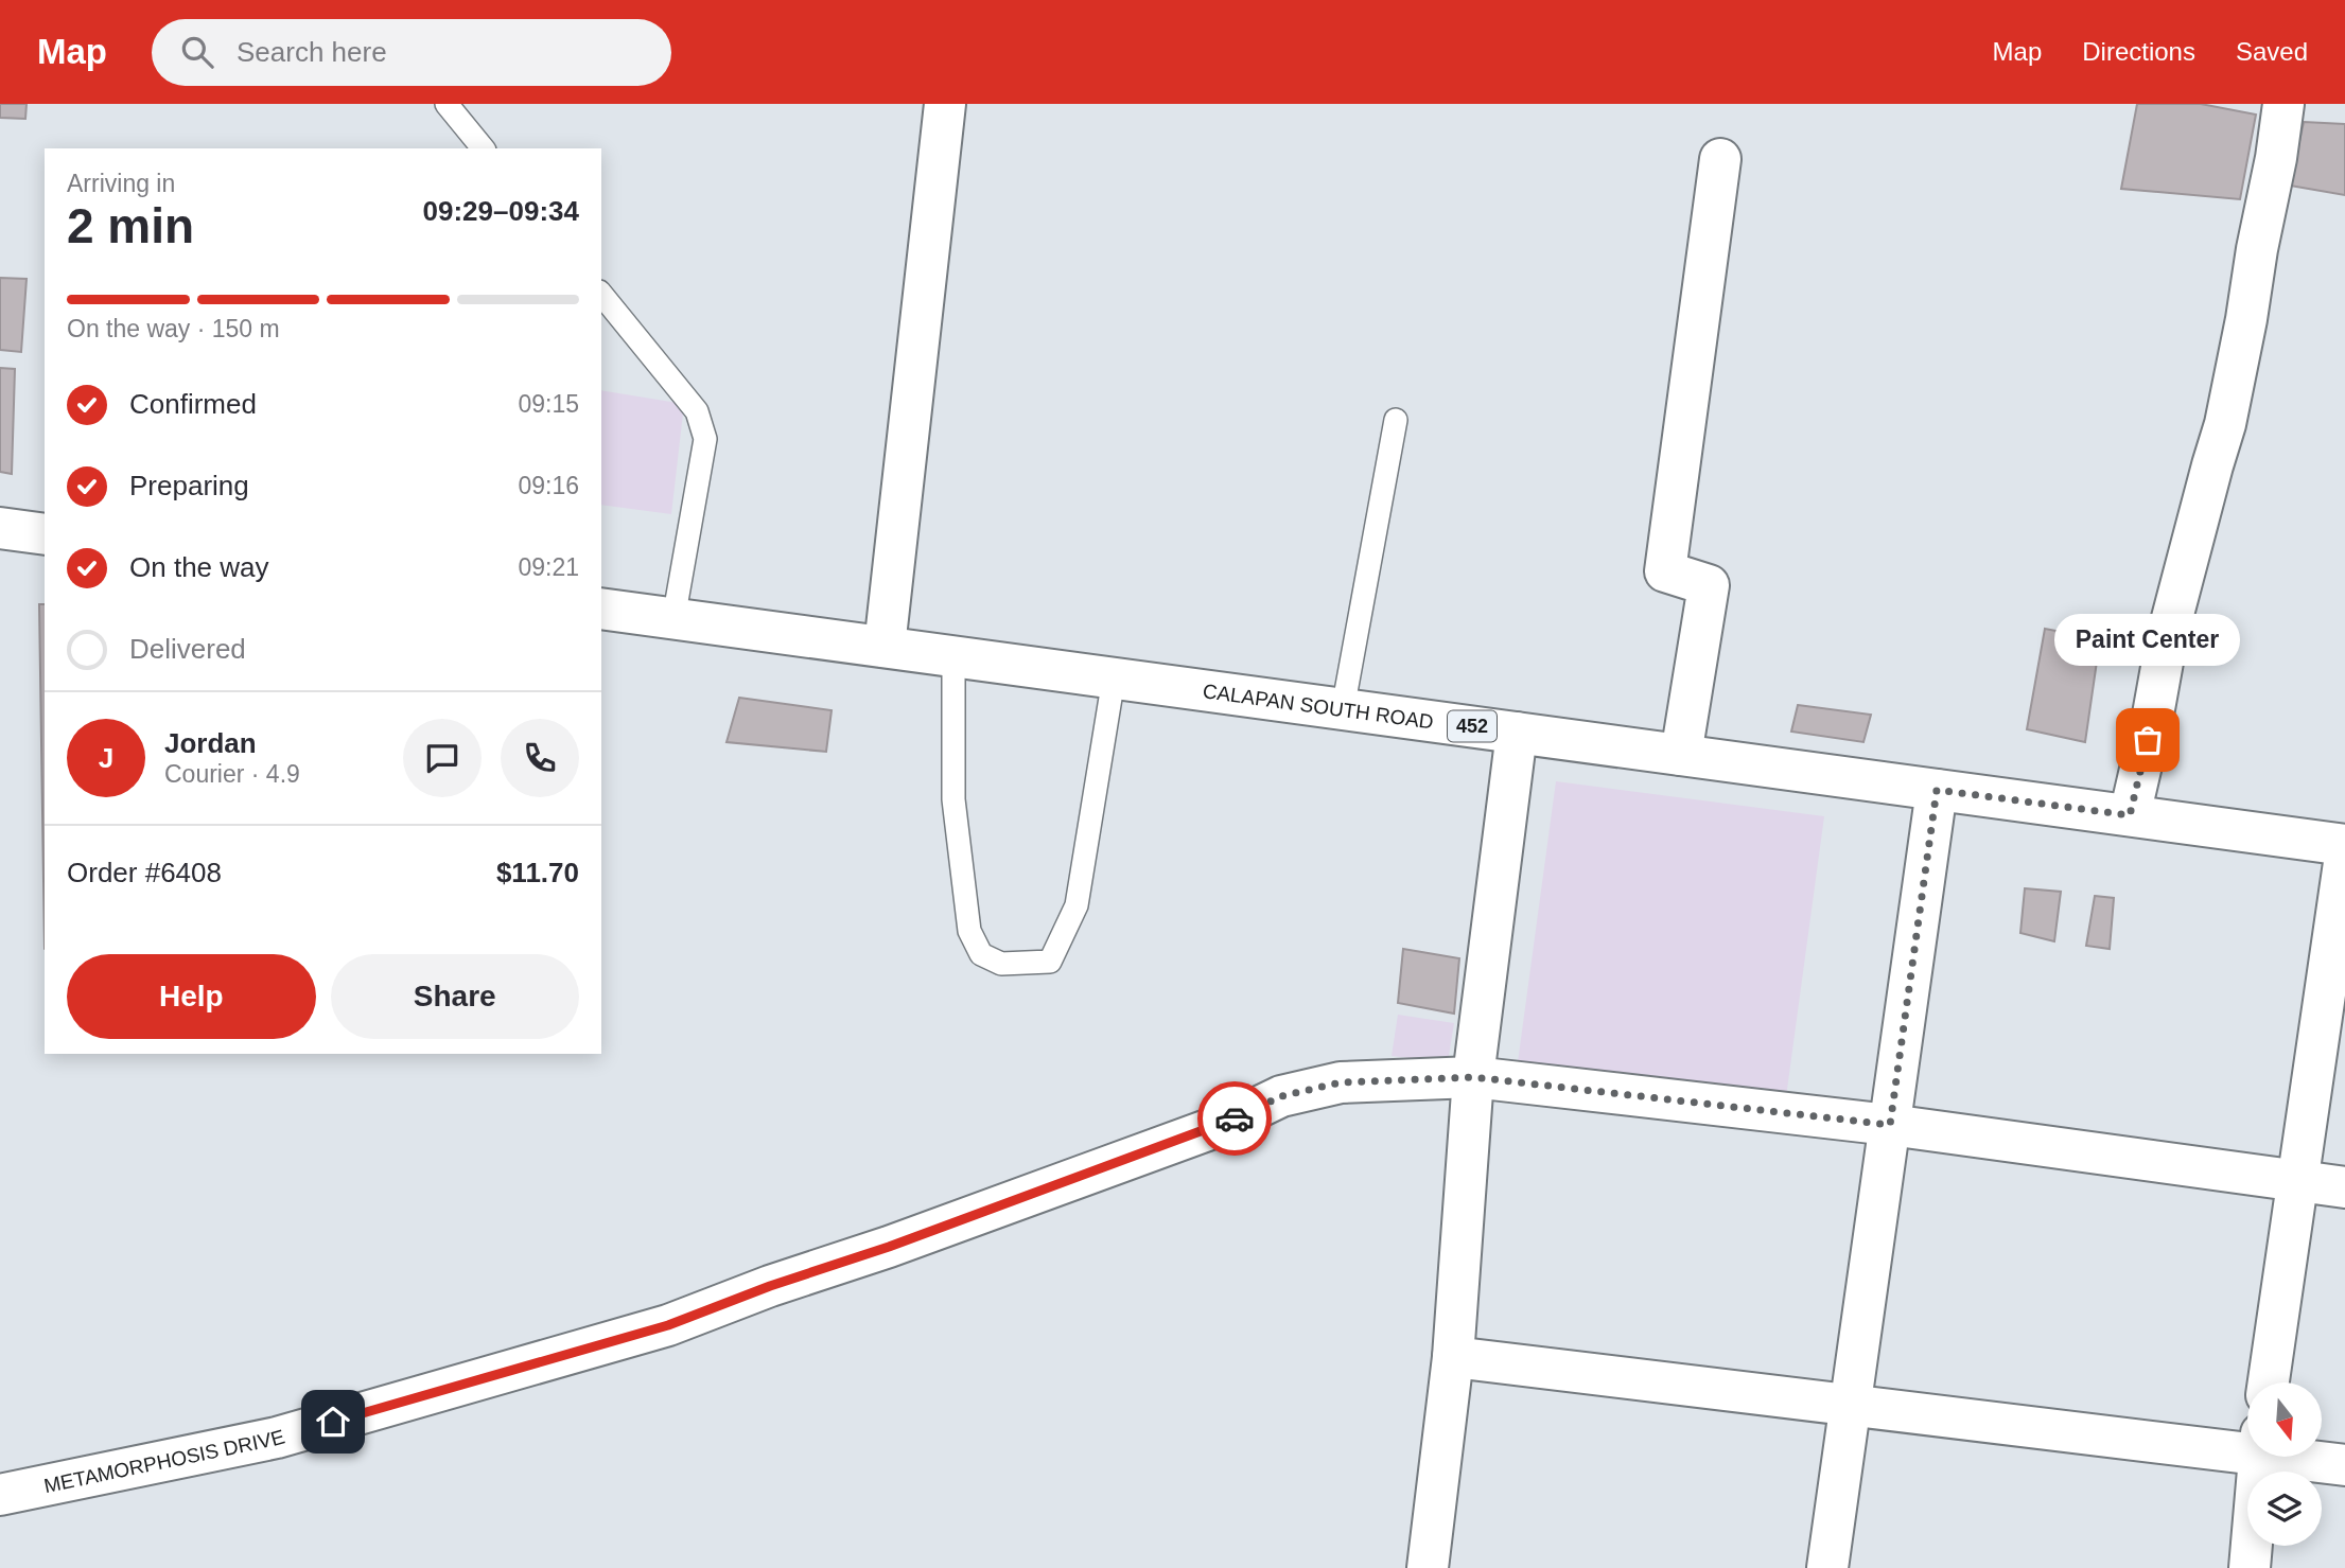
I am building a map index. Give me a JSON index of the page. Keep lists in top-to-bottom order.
{
  "streets": {
    "main road": ["CALAPAN SOUTH ROAD", "452", "METAMORPHOSIS DRIVE"]
  },
  "places": ["Paint Center"],
  "north": "bottom",
  "page": {
    "header": "Map",
    "search": "Search here",
    "nav": ["Map", "Directions", "Saved"],
    "heading": ["2 min", "Arriving in", "09:29–09:34"],
    "panel": [
      "Jordan",
      "Courier · 4.9",
      "Order #6408",
      "$11.70"
    ],
    "bar": "On the way · 150 m",
    "list": [
      ["Confirmed", "09:15"],
      ["Preparing", "09:16"],
      ["On the way", "09:21"],
      "Delivered"
    ],
    "bubble": "Paint Center",
    "round": "J",
    "buttons": ["Help", "Share"]
  }
}
